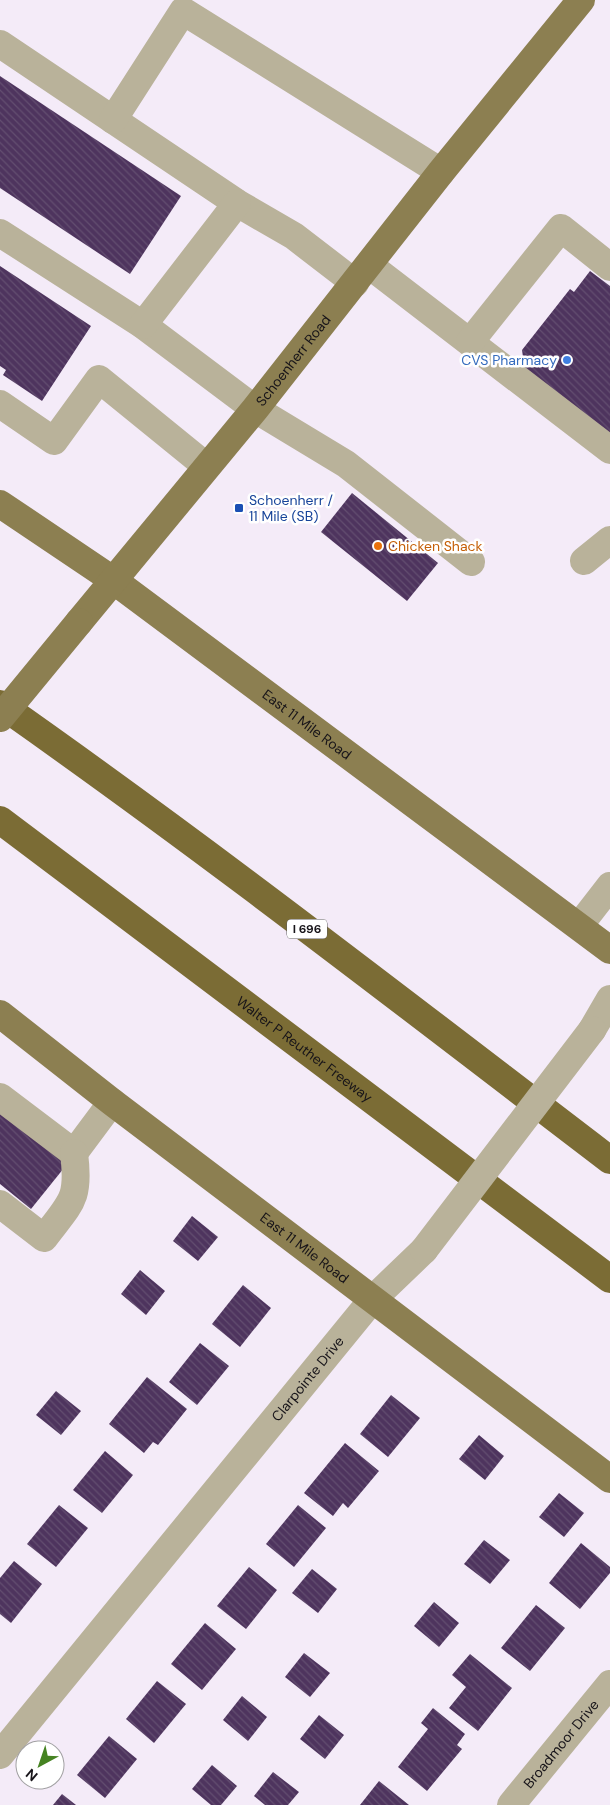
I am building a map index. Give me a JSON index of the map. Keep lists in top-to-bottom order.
{
  "streets": {
    "highway": ["I 696", "Walter P Reuther Freeway"],
    "main road": ["Schoenherr Road", "East 11 Mile Road"],
    "street": ["Clarpointe Drive", "Broadmoor Drive"]
  },
  "crossings": [
    ["Schoenherr Road", "East 11 Mile Road"],
    ["East 11 Mile Road", "Clarpointe Drive"]
  ],
  "places": {
    "other": ["CVS Pharmacy", "Chicken Shack"],
    "transit": ["Schoenherr / 11 Mile (SB)"]
  },
  "north": "bottom left"
}
